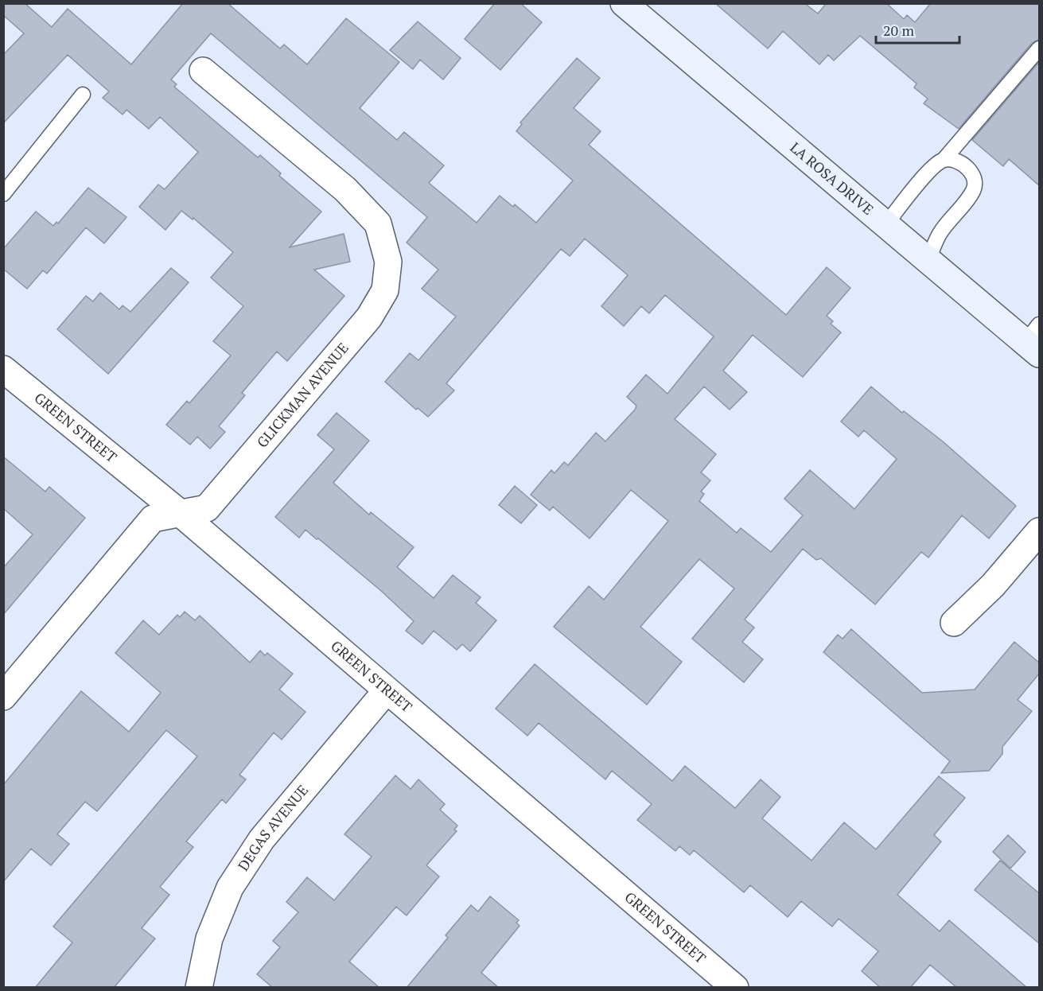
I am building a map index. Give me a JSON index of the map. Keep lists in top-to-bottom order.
{
  "streets": {
    "street": [
      "LA ROSA DRIVE",
      "GLICKMAN AVENUE",
      "GREEN STREET",
      "DEGAS AVENUE"
    ]
  },
  "crossings": [
    ["GLICKMAN AVENUE", "GREEN STREET"],
    ["GREEN STREET", "DEGAS AVENUE"]
  ],
  "scale_bar": "20 m"
}
